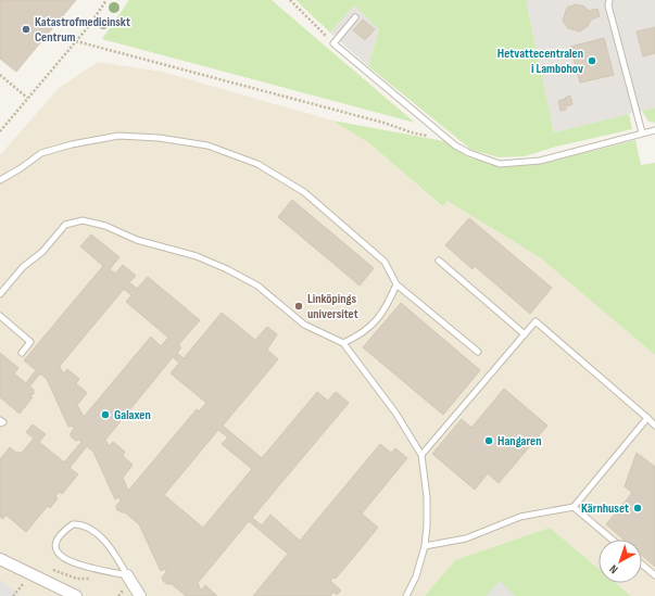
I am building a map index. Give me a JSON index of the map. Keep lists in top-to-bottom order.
{
  "places": [
    "Katastrofmedicinskt Centrum",
    "Hetvattecentralen i Lambohov",
    "Linköpings universitet",
    "Galaxen",
    "Hangaren",
    "Kärnhuset"
  ],
  "north": "bottom left"
}
